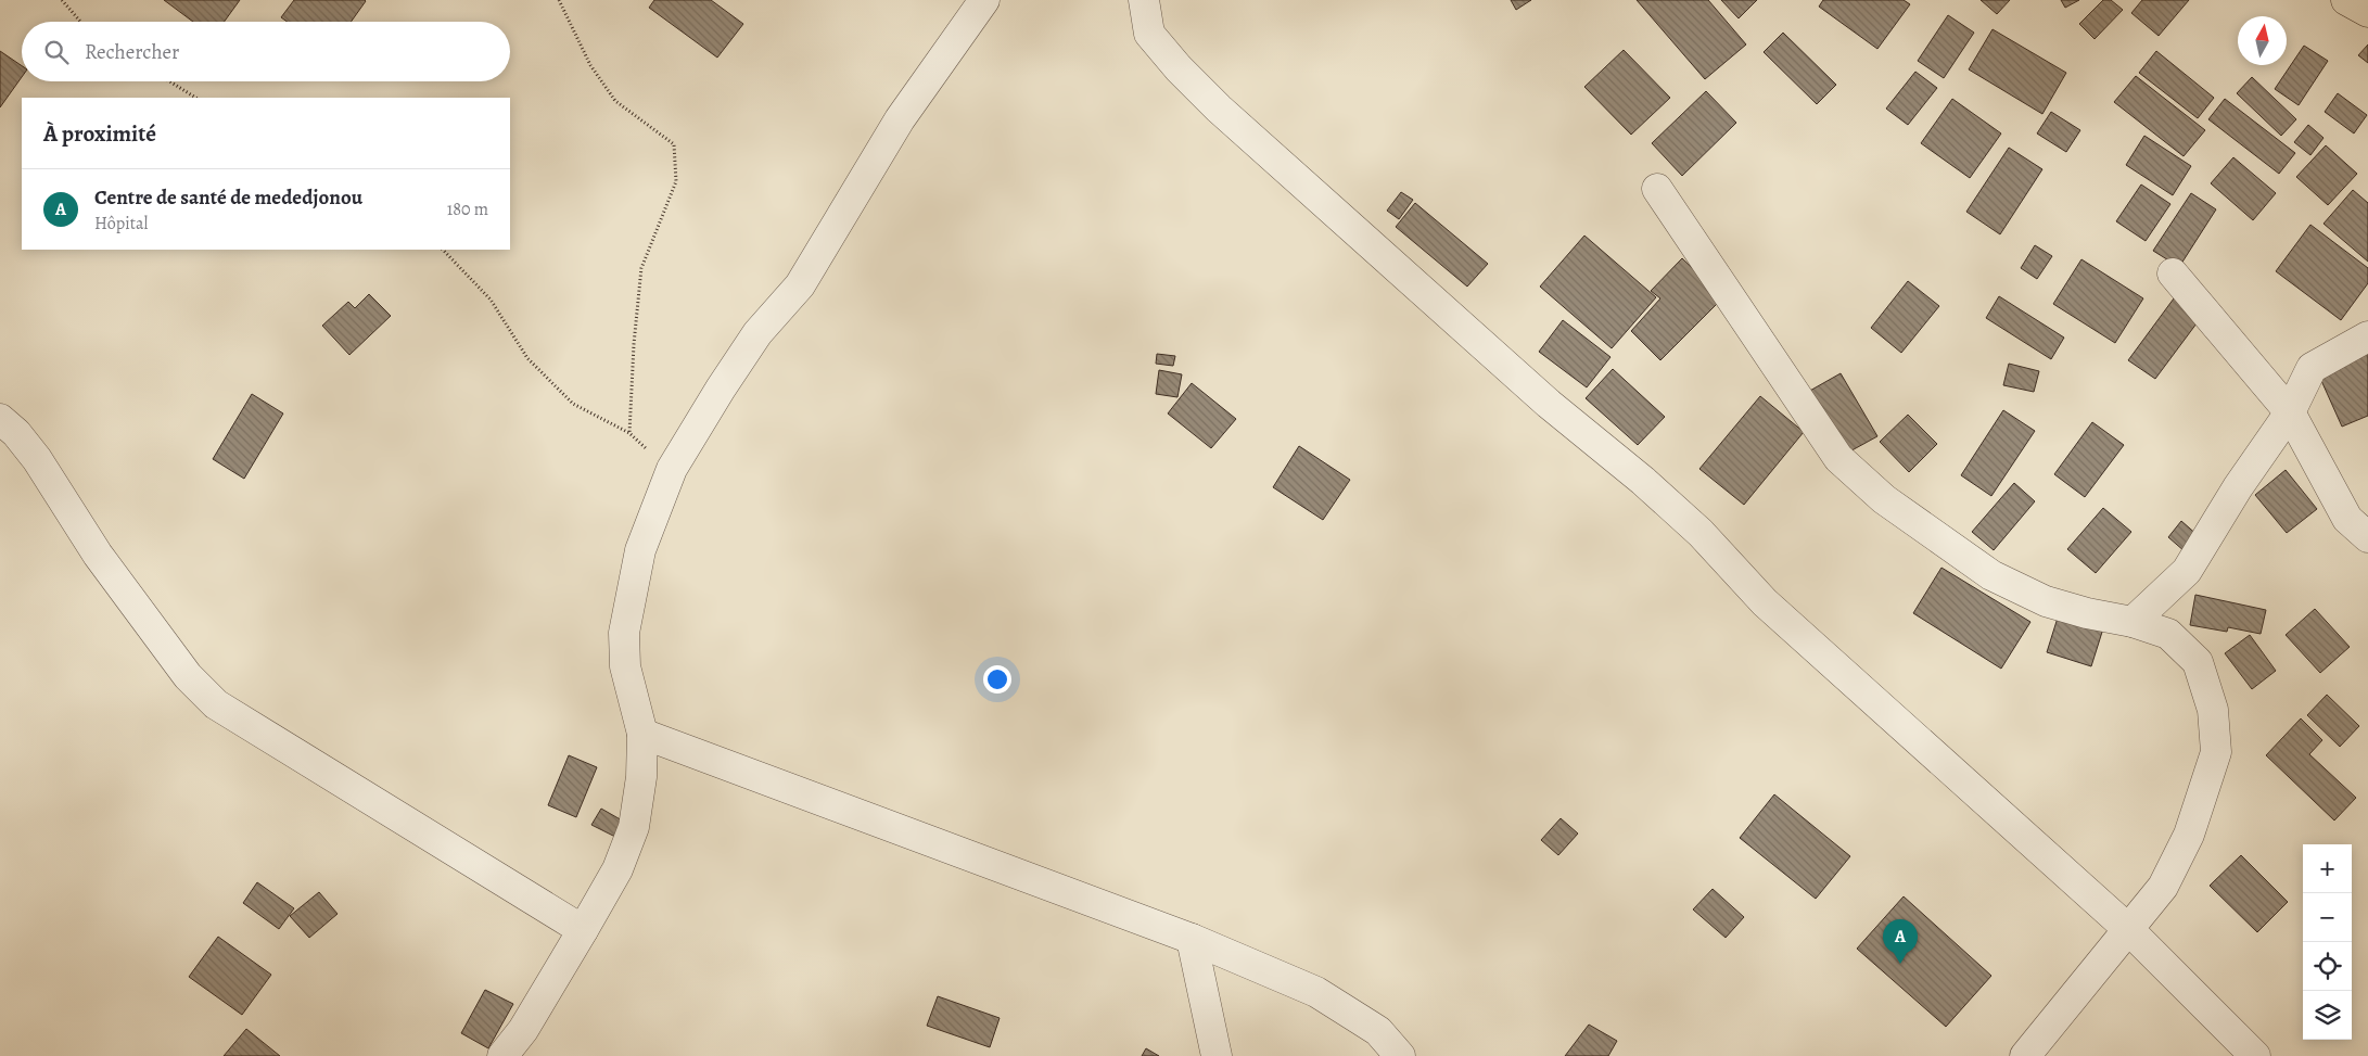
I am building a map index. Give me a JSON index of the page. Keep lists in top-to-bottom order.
{
  "north": "top",
  "page": {
    "search": "Rechercher",
    "heading": "À proximité",
    "list": [
      {
        "mark": "A",
        "name": "Centre de santé de mededjonou",
        "note": "Hôpital",
        "value": "180 m"
      }
    ],
    "map_buttons": ["+", "−"],
    "pins": "A"
  }
}
